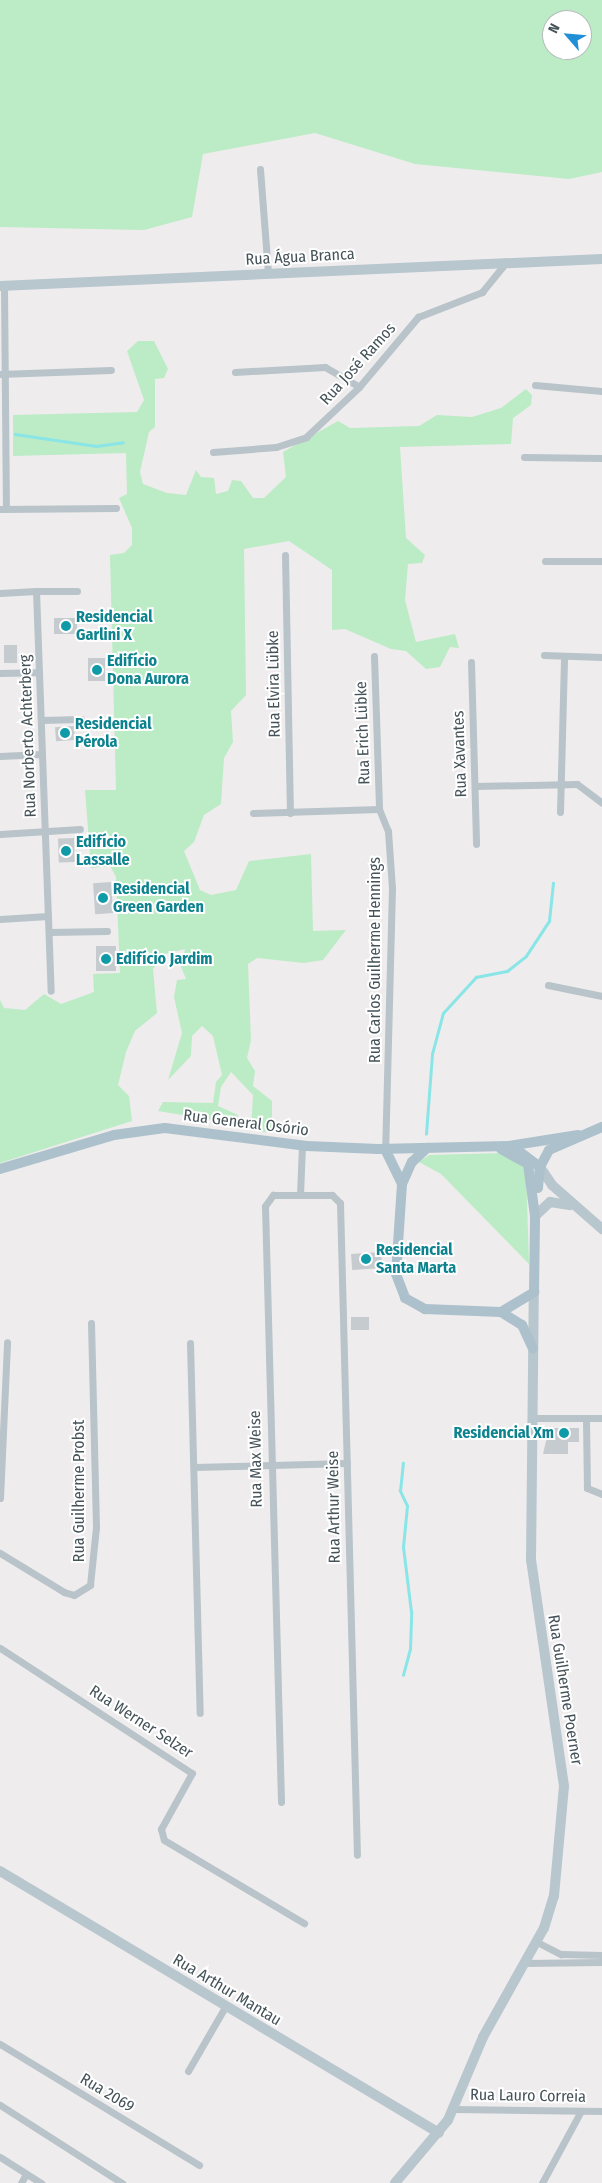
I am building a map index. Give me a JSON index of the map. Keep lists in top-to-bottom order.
{
  "streets": {
    "main road": ["Rua General Osório", "Rua Guilherme Poerner"],
    "street": [
      "Rua Água Branca",
      "Rua José Ramos",
      "Rua Elvira Lübke",
      "Rua Erich Lübke",
      "Rua Norberto Achterberg",
      "Rua Xavantes",
      "Rua Carlos Guilherme Hennings",
      "Rua Max Weise",
      "Rua Guilherme Probst",
      "Rua Arthur Weise",
      "Rua Werner Selzer",
      "Rua Arthur Mantau",
      "Rua 2069",
      "Rua Lauro Correia"
    ]
  },
  "crossings": [
    ["Rua Água Branca", "Rua José Ramos"],
    ["Rua Erich Lübke", "Rua Carlos Guilherme Hennings"],
    ["Rua Carlos Guilherme Hennings", "Rua General Osório"],
    ["Rua General Osório", "Rua Guilherme Poerner"],
    ["Rua Max Weise", "Rua Arthur Weise"],
    ["Rua Guilherme Poerner", "Rua Arthur Mantau"],
    ["Rua Guilherme Poerner", "Rua Lauro Correia"]
  ],
  "places": [
    "Residencial Garlini X",
    "Edifício Dona Aurora",
    "Residencial Pérola",
    "Edifício Lassalle",
    "Residencial Green Garden",
    "Edifício Jardim",
    "Residencial Santa Marta",
    "Residencial Xm"
  ],
  "north": "top left"
}
